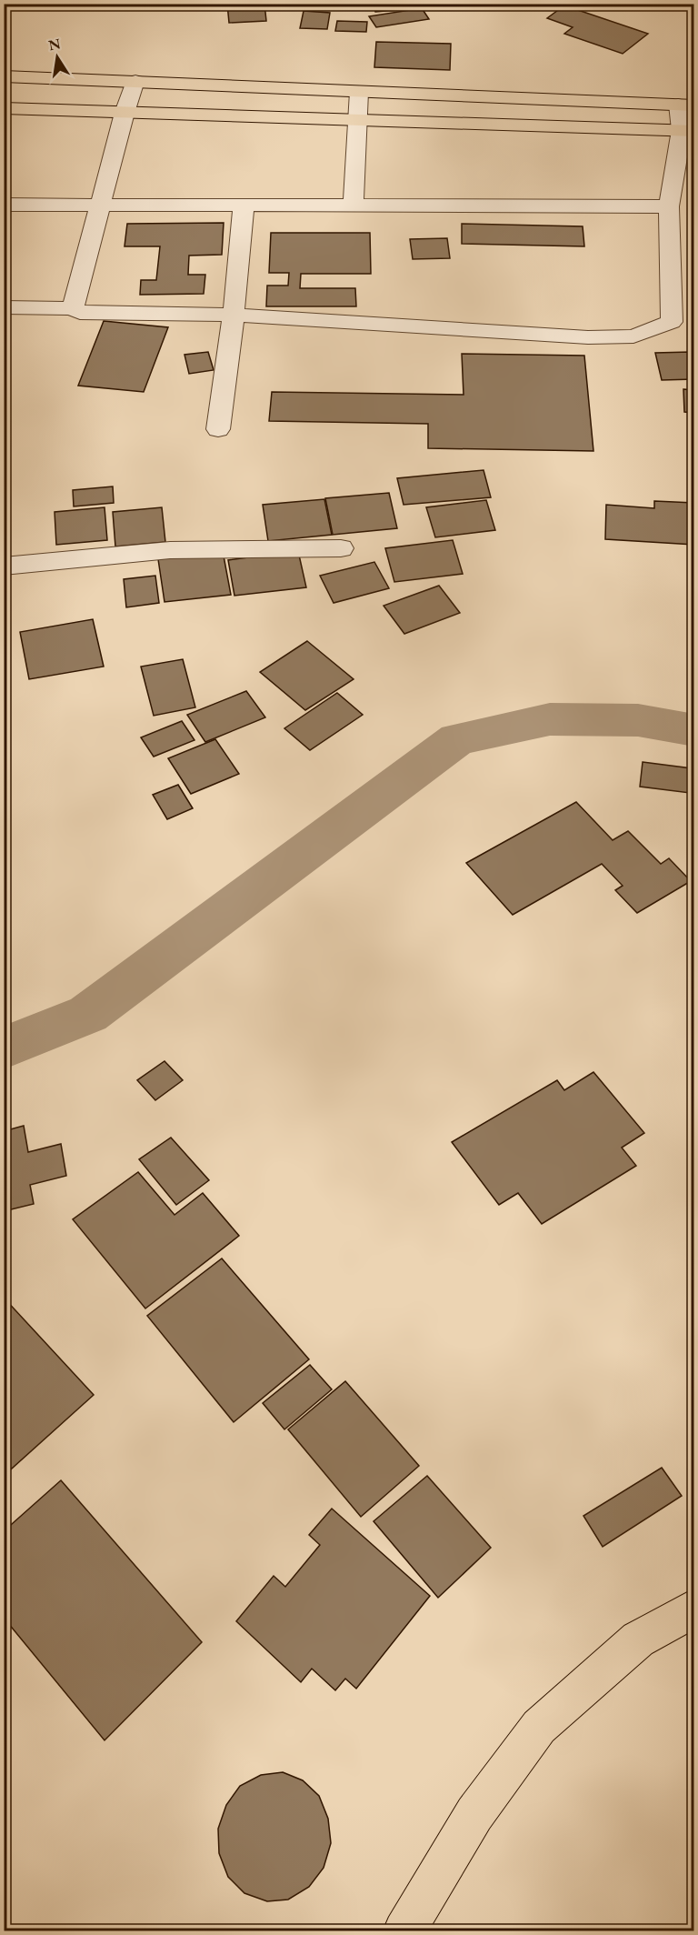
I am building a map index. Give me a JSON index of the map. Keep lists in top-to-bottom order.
{
  "north": "top"
}
